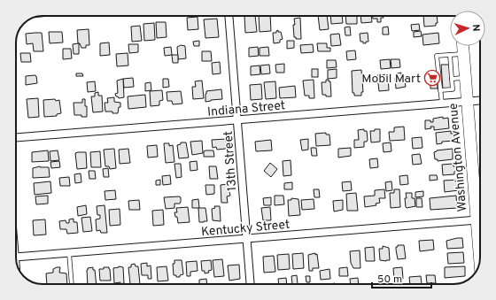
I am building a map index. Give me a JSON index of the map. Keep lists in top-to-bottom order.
{
  "streets": {
    "main road": ["Washington Avenue"],
    "street": ["Indiana Street", "13th Street", "Kentucky Street"]
  },
  "crossings": [
    ["Indiana Street", "Washington Avenue"],
    ["Indiana Street", "13th Street"],
    ["Washington Avenue", "Kentucky Street"],
    ["13th Street", "Kentucky Street"]
  ],
  "places": {
    "supermarket": ["Mobil Mart"]
  },
  "scale_bar": "50 m",
  "north": "right"
}
